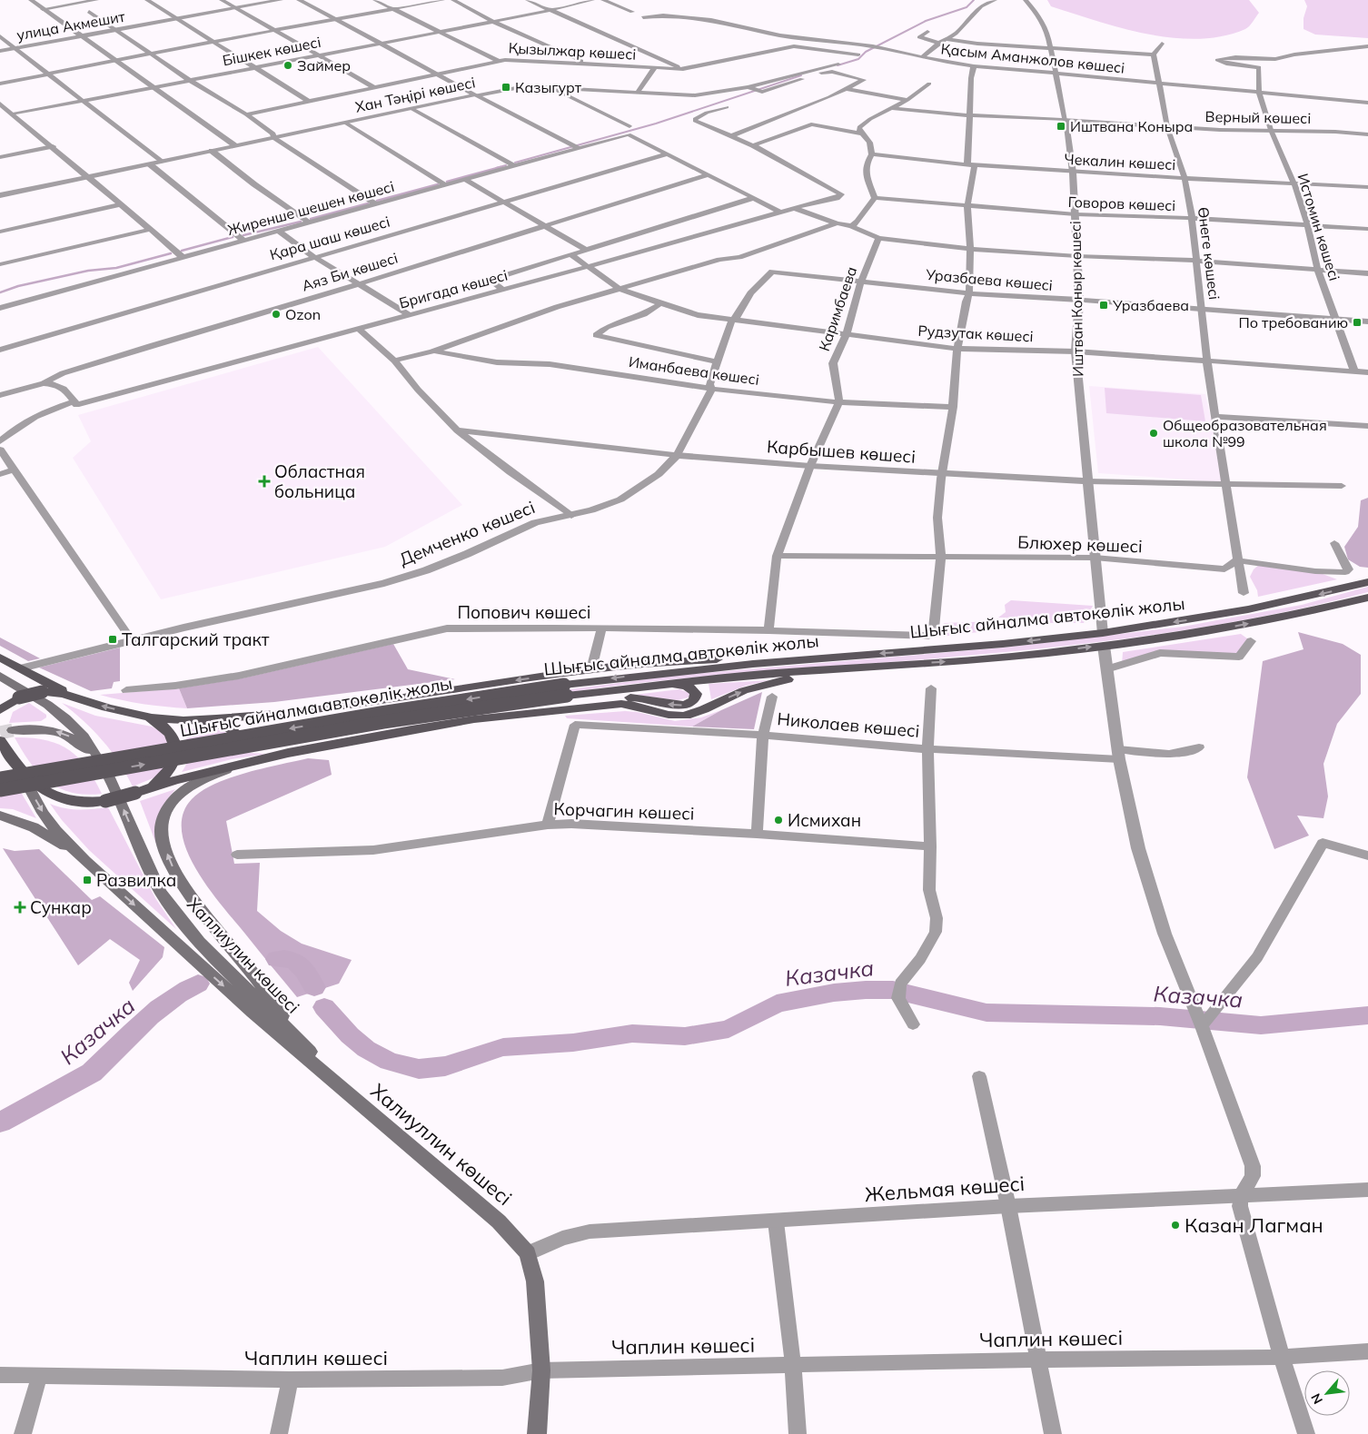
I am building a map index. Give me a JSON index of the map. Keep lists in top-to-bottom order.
{
  "streets": {
    "main road": ["Шығыс айналма автокөлік жолы", "Халлиулин көшесі", "Халиуллин көшесі"],
    "street": [
      "улица Акмешит",
      "Бішкек көшесі",
      "Қызылжар көшесі",
      "Қасым Аманжолов көшесі",
      "Хан Тәңірі көшесі",
      "Верный көшесі",
      "Чекалин көшесі",
      "Говоров көшесі",
      "Жиренше шешен көшесі",
      "Истомин көшесі",
      "Қара шаш көшесі",
      "Өнеге көшесі",
      "Аяз Би көшесі",
      "Уразбаева көшесі",
      "Бригада көшесі",
      "Иштван Коныр көшесі",
      "Каримбаева",
      "Рудзутак көшесі",
      "Иманбаева көшесі",
      "Карбышев көшесі",
      "Демченко көшесі",
      "Блюхер көшесі",
      "Попович көшесі",
      "Николаев көшесі",
      "Корчагин көшесі",
      "Жельмая көшесі",
      "Чаплин көшесі"
    ]
  },
  "crossings": [
    ["Қызылжар көшесі", "Қасым Аманжолов көшесі"],
    ["Қасым Аманжолов көшесі", "Истомин көшесі"],
    ["Қасым Аманжолов көшесі", "Өнеге көшесі"],
    ["Қасым Аманжолов көшесі", "Иштван Коныр көшесі"],
    ["Верный көшесі", "Истомин көшесі"],
    ["Верный көшесі", "Өнеге көшесі"],
    ["Верный көшесі", "Иштван Коныр көшесі"],
    ["Чекалин көшесі", "Истомин көшесі"],
    ["Чекалин көшесі", "Өнеге көшесі"],
    ["Чекалин көшесі", "Иштван Коныр көшесі"],
    ["Говоров көшесі", "Истомин көшесі"],
    ["Говоров көшесі", "Өнеге көшесі"],
    ["Говоров көшесі", "Иштван Коныр көшесі"],
    ["Жиренше шешен көшесі", "Қара шаш көшесі"],
    ["Истомин көшесі", "Уразбаева көшесі"],
    ["Истомин көшесі", "Рудзутак көшесі"],
    ["Өнеге көшесі", "Уразбаева көшесі"],
    ["Өнеге көшесі", "Рудзутак көшесі"],
    ["Өнеге көшесі", "Карбышев көшесі"],
    ["Өнеге көшесі", "Блюхер көшесі"],
    ["Уразбаева көшесі", "Иштван Коныр көшесі"],
    ["Уразбаева көшесі", "Каримбаева"],
    ["Уразбаева көшесі", "Демченко көшесі"],
    ["Бригада көшесі", "Рудзутак көшесі"],
    ["Иштван Коныр көшесі", "Рудзутак көшесі"],
    ["Иштван Коныр көшесі", "Карбышев көшесі"],
    ["Иштван Коныр көшесі", "Блюхер көшесі"],
    ["Иштван Коныр көшесі", "Шығыс айналма автокөлік жолы"],
    ["Каримбаева", "Рудзутак көшесі"],
    ["Каримбаева", "Иманбаева көшесі"],
    ["Рудзутак көшесі", "Демченко көшесі"],
    ["Иманбаева көшесі", "Демченко көшесі"],
    ["Карбышев көшесі", "Демченко көшесі"],
    ["Блюхер көшесі", "Попович көшесі"],
    ["Николаев көшесі", "Корчагин көшесі"],
    ["Халлиулин көшесі", "Халиуллин көшесі"],
    ["Халиуллин көшесі", "Жельмая көшесі"],
    ["Халиуллин көшесі", "Чаплин көшесі"]
  ],
  "one_way": ["Халлиулин көшесі", "Халиуллин көшесі"],
  "water": ["Казачка"],
  "places": {
    "other": [
      "Займер",
      "Ozon",
      "Общеобразовательная школа №99",
      "Исмихан",
      "Казан Лагман"
    ],
    "transit": [
      "Казыгурт",
      "Иштвана Коныра",
      "Уразбаева",
      "По требованию",
      "Талгарский тракт",
      "Развилка"
    ],
    "health": ["Областная больница", "Сункар"]
  },
  "north": "bottom left"
}
